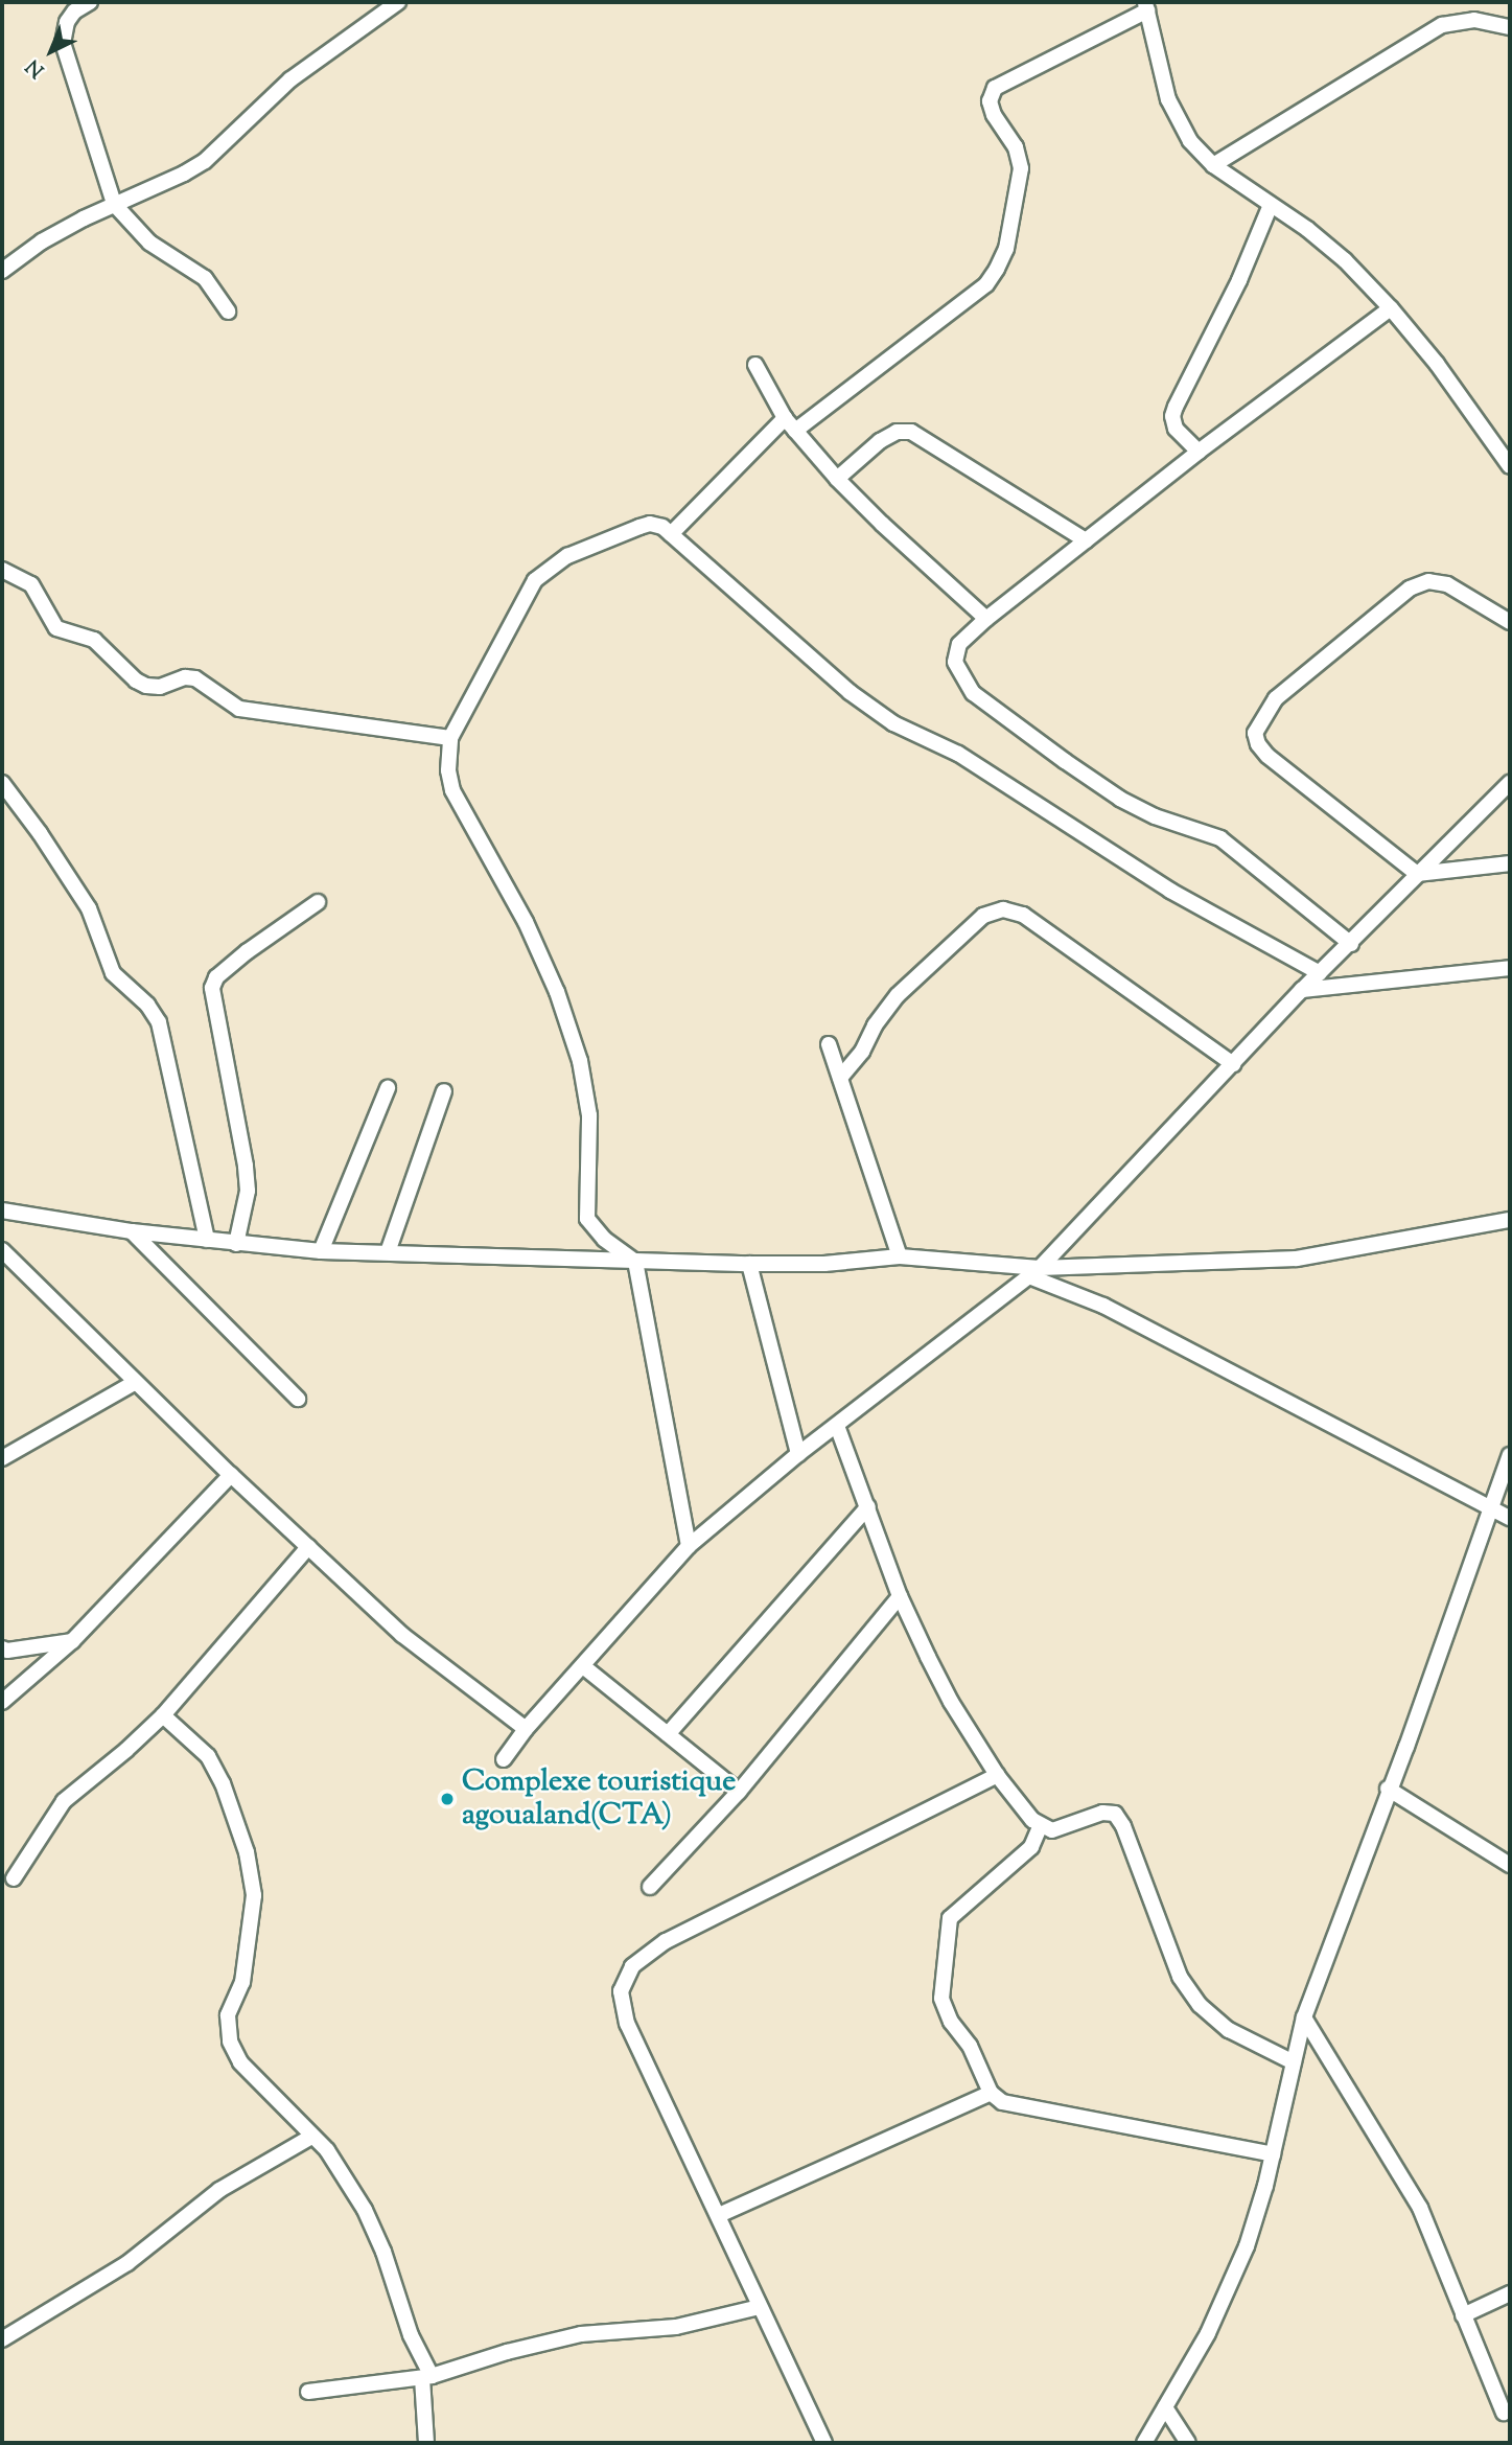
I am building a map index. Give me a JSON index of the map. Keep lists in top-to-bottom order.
{
  "places": ["Complexe touristique agoualand(CTA)"],
  "north": "bottom left"
}
